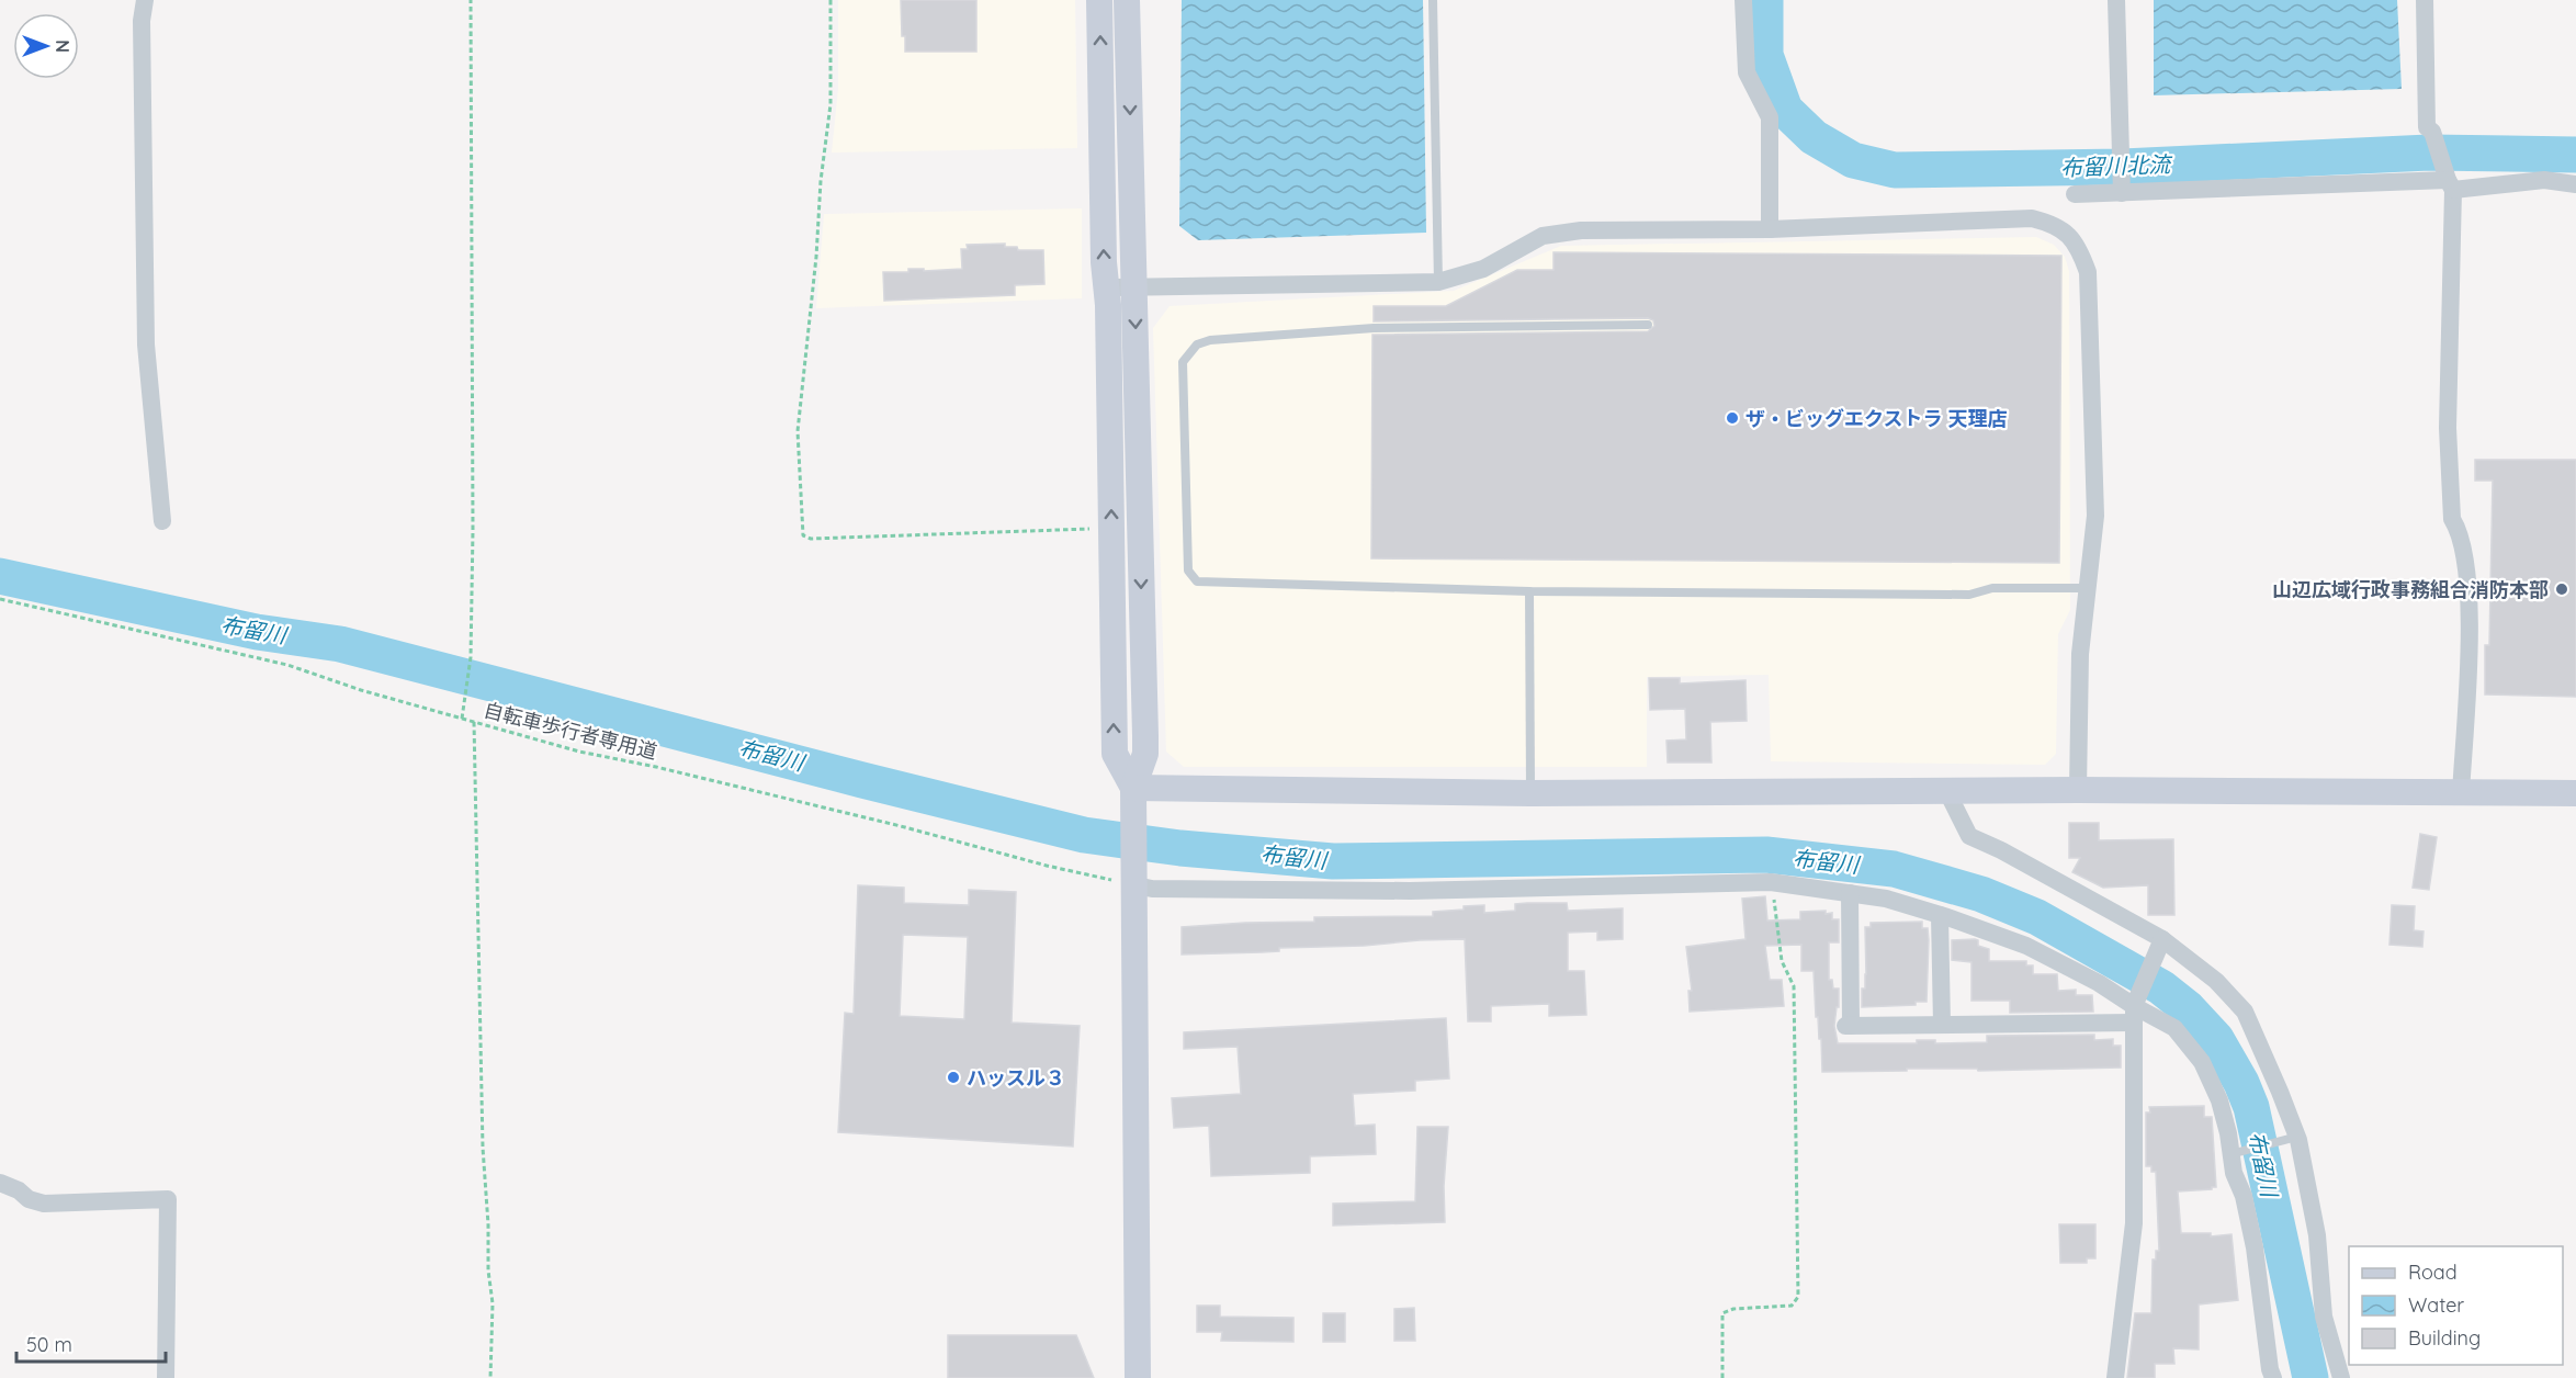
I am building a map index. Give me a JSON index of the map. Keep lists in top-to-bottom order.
{
  "streets": {
    "path": ["自転車歩行者専用道"]
  },
  "water": ["布留川北流", "布留川"],
  "places": ["ザ・ビッグエクストラ 天理店", "山辺広域行政事務組合消防本部", "ハッスル３"],
  "legend": ["Road", "Water", "Building"],
  "scale_bar": "50 m",
  "north": "right"
}
